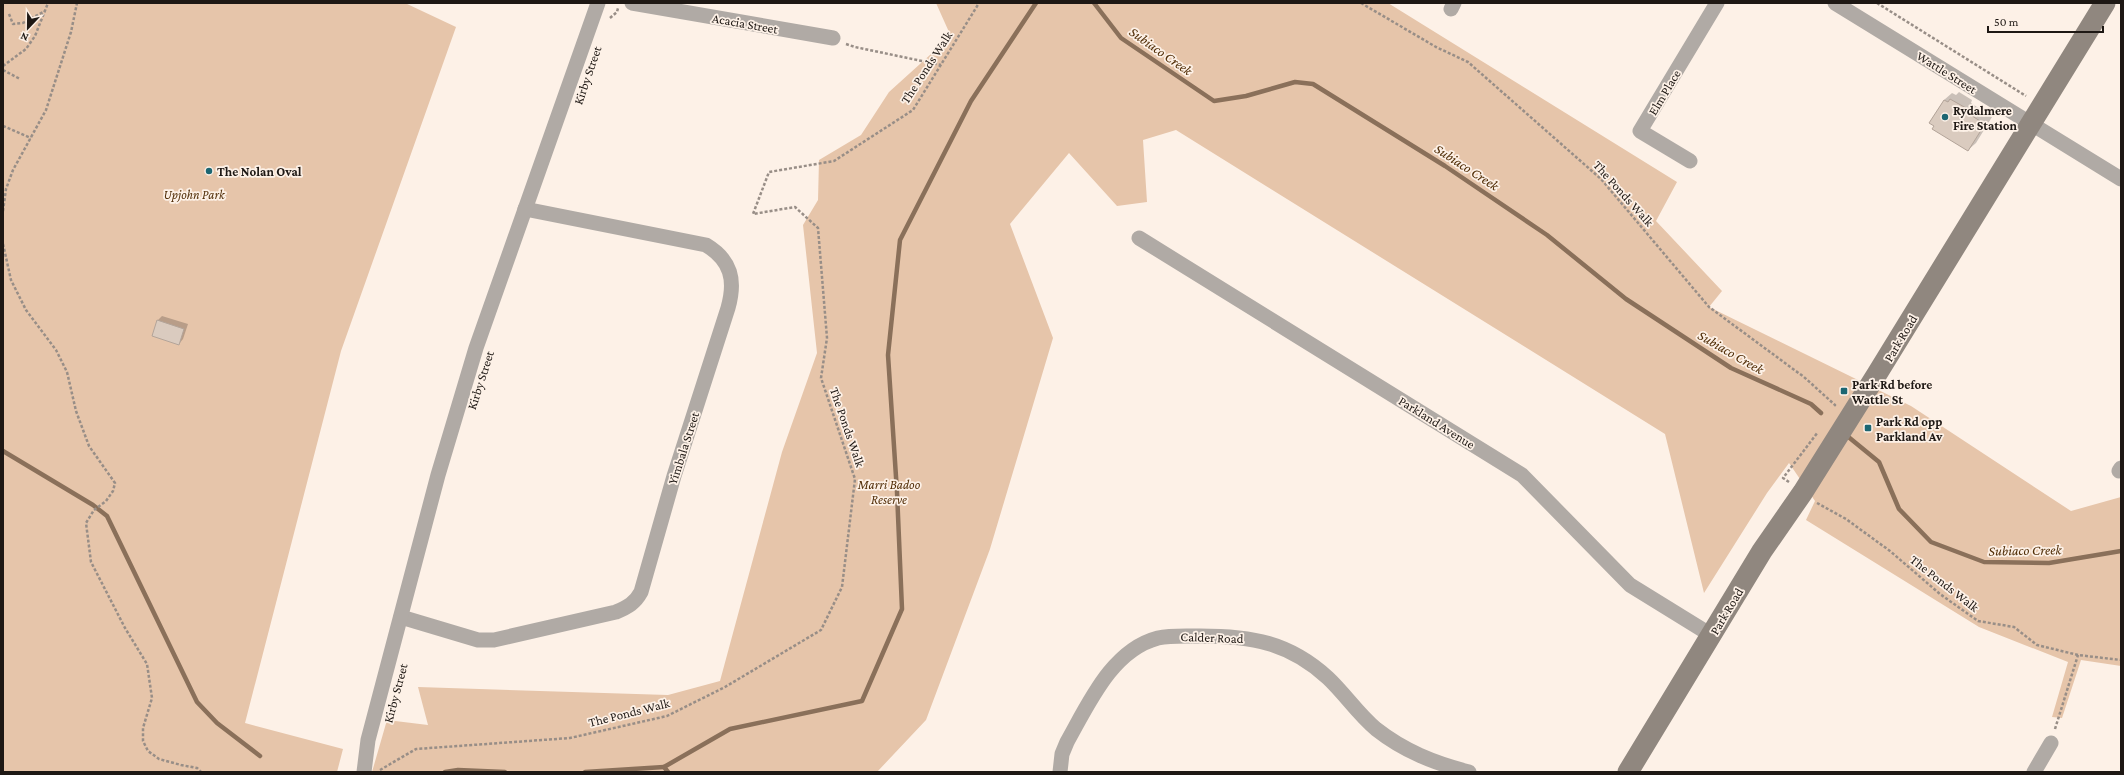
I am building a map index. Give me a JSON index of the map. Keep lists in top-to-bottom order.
{
  "streets": {
    "street": [
      "Acacia Street",
      "Wattle Street",
      "Kirby Street",
      "Elm Place",
      "Park Road",
      "Parkland Avenue",
      "Yimbala Street",
      "Calder Road"
    ],
    "path": ["The Ponds Walk"]
  },
  "crossings": [
    ["The Ponds Walk", "Kirby Street"],
    ["Wattle Street", "Park Road"],
    ["Kirby Street", "Yimbala Street"],
    ["Park Road", "Parkland Avenue"]
  ],
  "water": ["Subiaco Creek"],
  "parks": ["Upjohn Park", "Marri Badoo Reserve"],
  "places": {
    "other": ["Rydalmere Fire Station", "The Nolan Oval"],
    "transit": ["Park Rd before Wattle St", "Park Rd opp Parkland Av"]
  },
  "scale_bar": "50 m",
  "north": "bottom"
}
